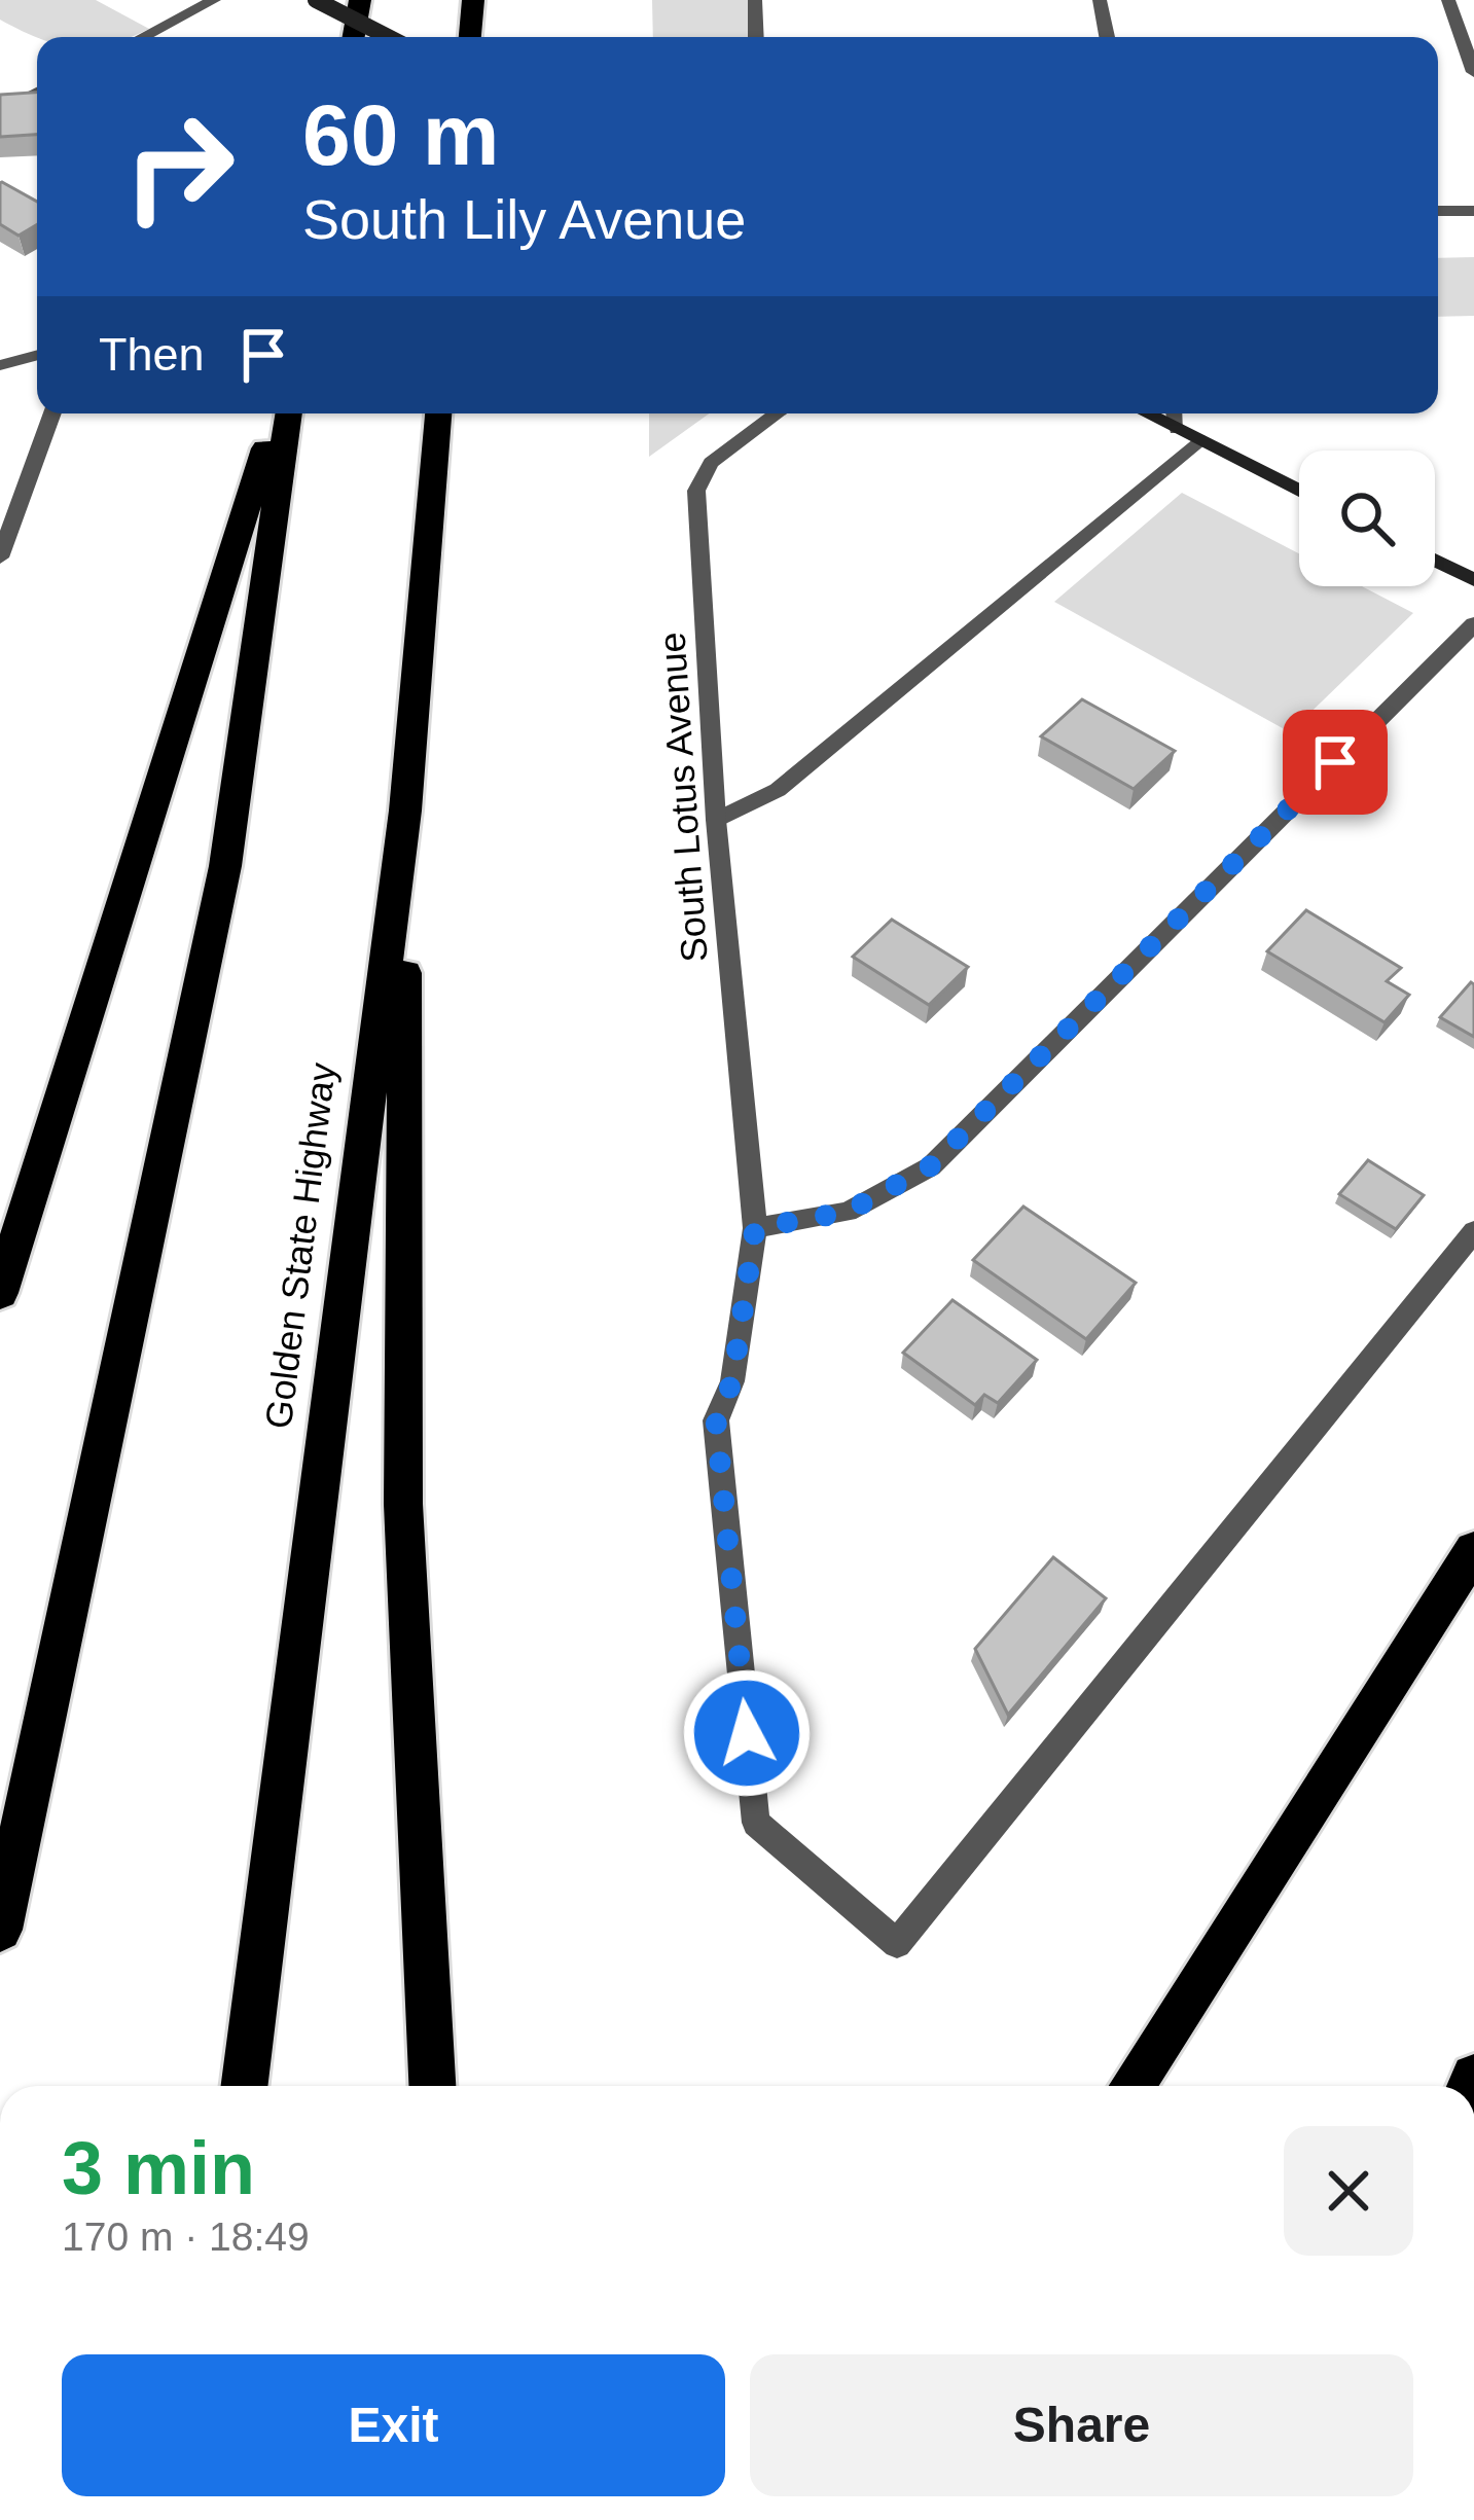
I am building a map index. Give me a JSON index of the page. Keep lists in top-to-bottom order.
{
  "streets": {
    "highway": ["Golden State Highway"],
    "street": ["South Lotus Avenue"]
  },
  "page": {
    "turn": ["60 m", "South Lily Avenue"],
    "then": "Then",
    "heading": ["3 min", "170 m · 18:49"],
    "buttons": ["Exit", "Share"]
  }
}
